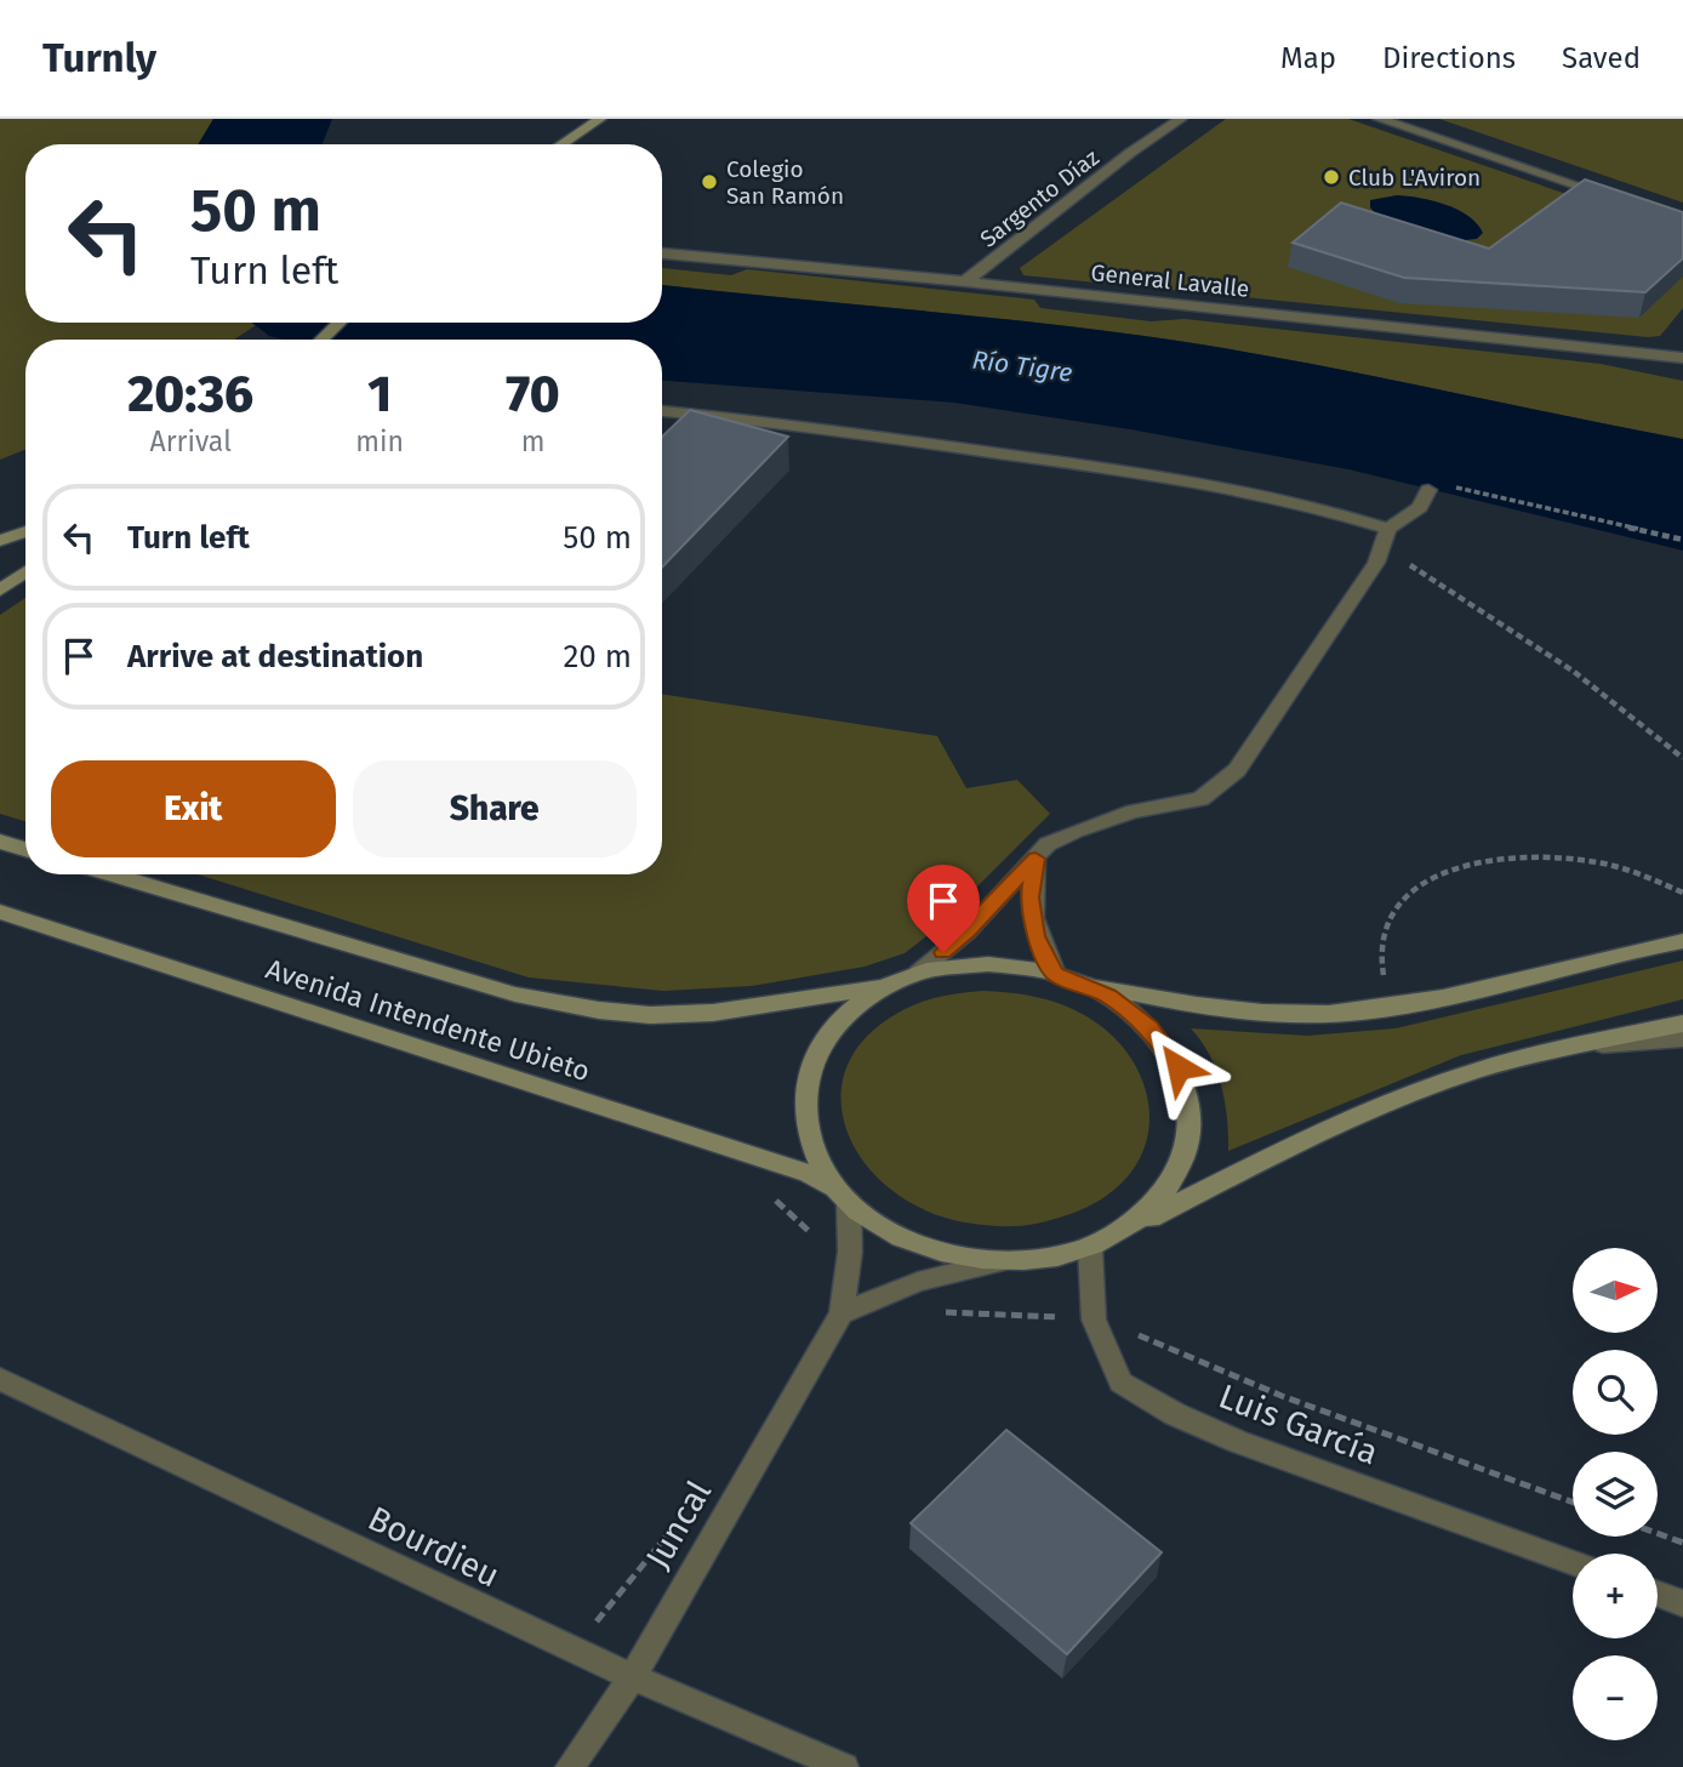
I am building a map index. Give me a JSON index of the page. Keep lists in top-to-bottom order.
{
  "streets": {
    "main road": ["Avenida Intendente Ubieto"],
    "street": [
      "Sargento Díaz",
      "General Lavalle",
      "Luis García",
      "Juncal",
      "Bourdieu"
    ]
  },
  "crossings": [
    ["Sargento Díaz", "General Lavalle"],
    ["Avenida Intendente Ubieto", "Juncal"],
    ["Juncal", "Bourdieu"]
  ],
  "water": ["Río Tigre"],
  "places": ["Club L'Aviron", "Colegio San Ramón"],
  "north": "right",
  "page": {
    "header": "Turnly",
    "nav": ["Map", "Directions", "Saved"],
    "turn": ["50 m", "Turn left"],
    "eta": [
      "20:36",
      "Arrival",
      "1",
      "min",
      "70",
      "m"
    ],
    "list": [
      {
        "name": "Turn left",
        "value": "50 m"
      },
      {
        "name": "Arrive at destination",
        "value": "20 m"
      }
    ],
    "buttons": ["Exit", "Share"],
    "map_buttons": ["+", "−"]
  }
}
